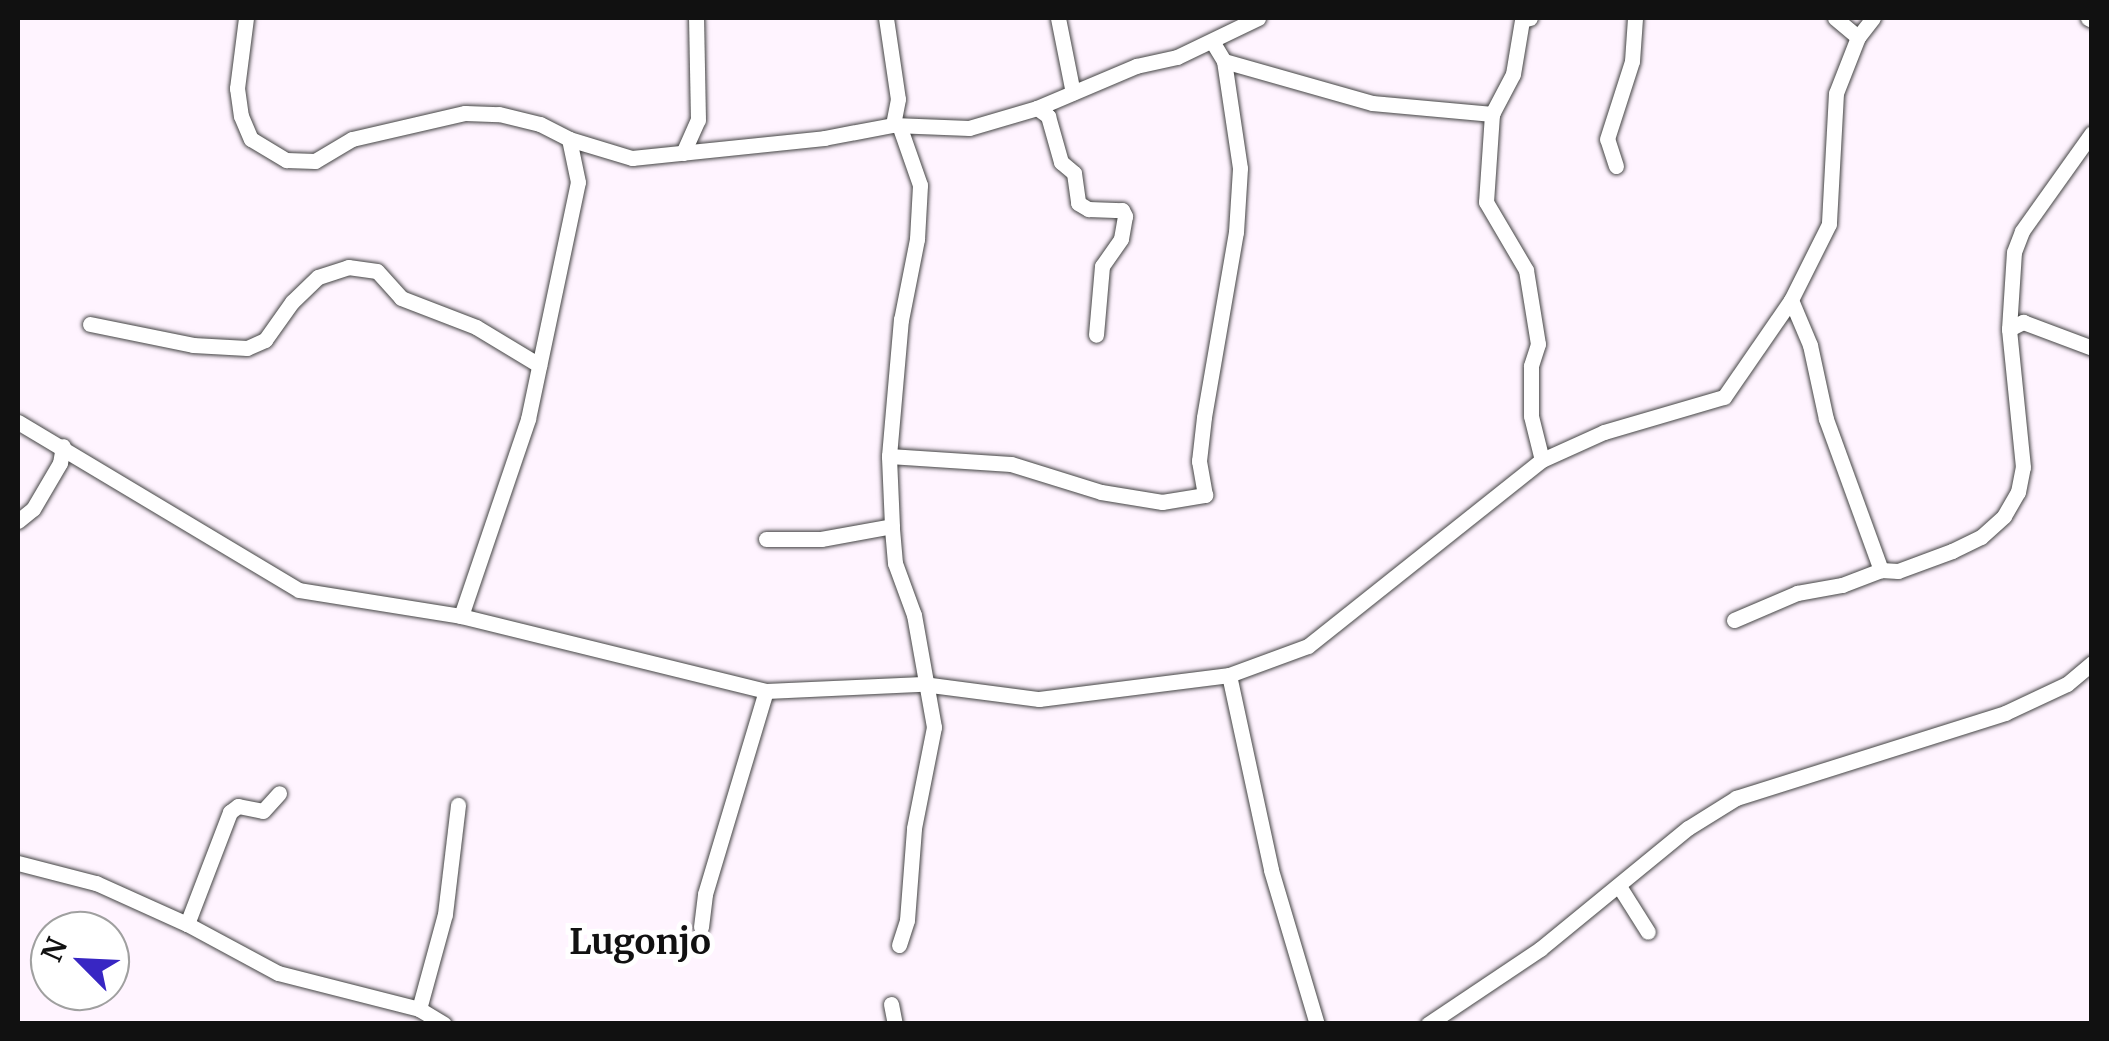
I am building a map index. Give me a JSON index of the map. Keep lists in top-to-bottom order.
{
  "districts": ["Lugonjo"],
  "north": "top left"
}
